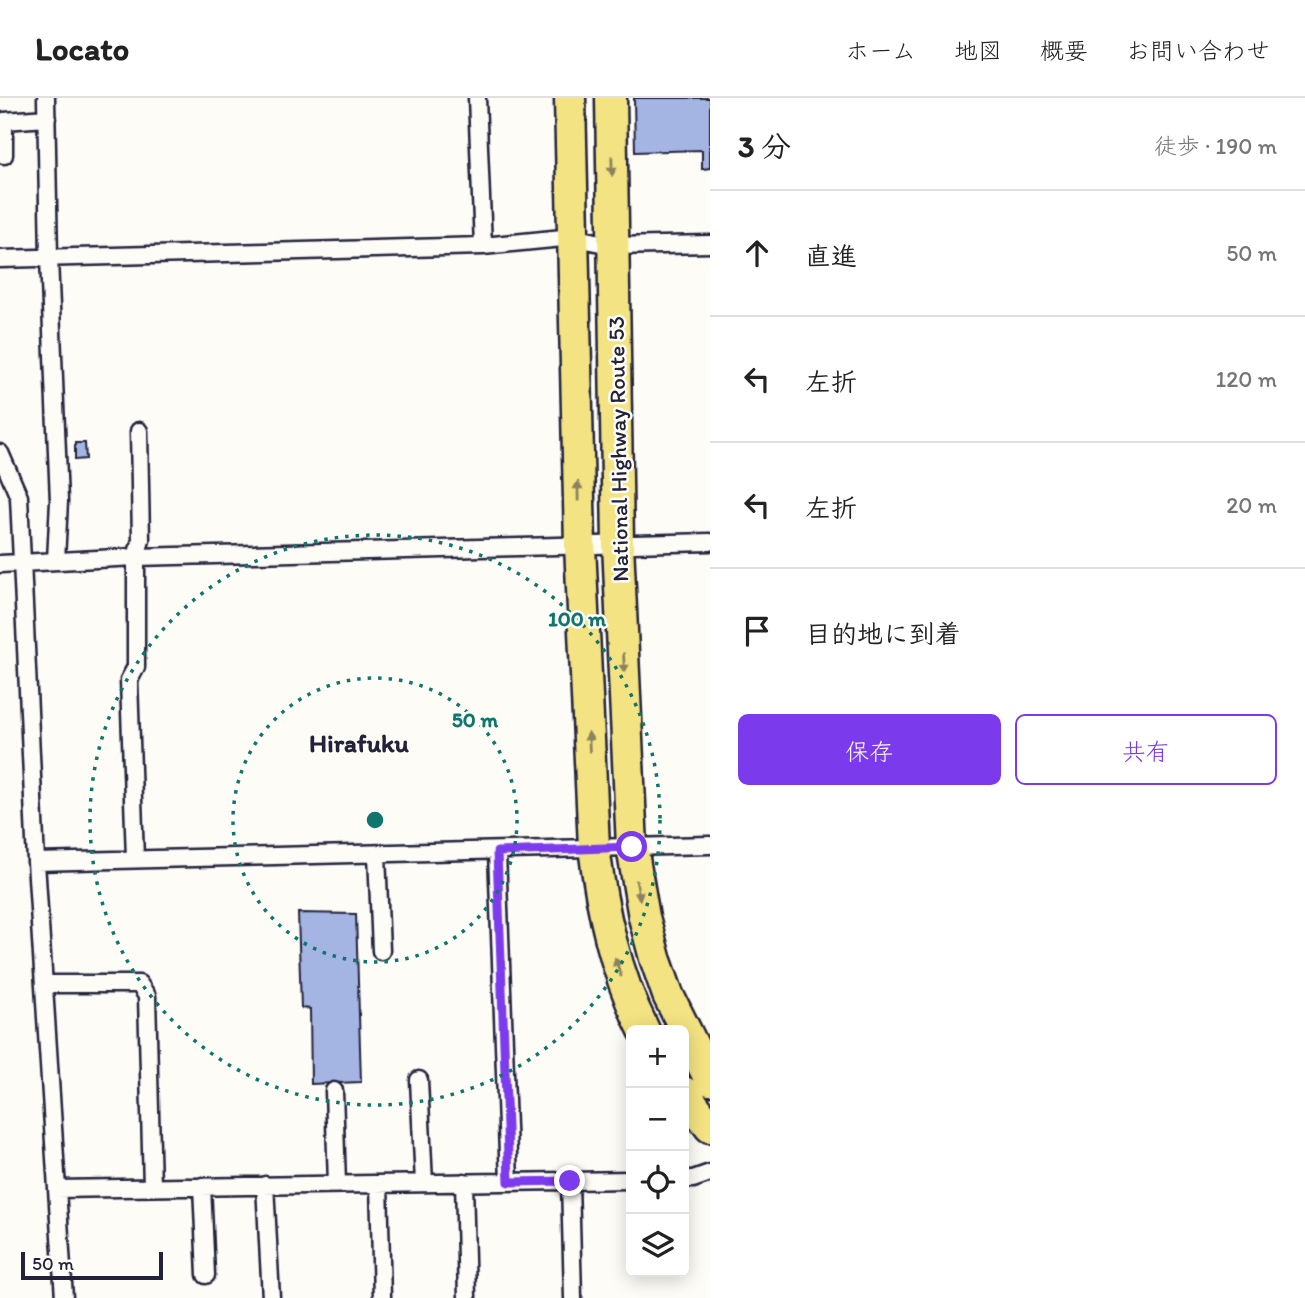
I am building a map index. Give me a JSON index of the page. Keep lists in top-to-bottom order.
{
  "streets": {
    "highway": ["National Highway Route 53"]
  },
  "districts": ["Hirafuku"],
  "scale_bar": "50 m",
  "page": {
    "header": "Locato",
    "nav": [
      "ホーム",
      "地図",
      "概要",
      "お問い合わせ"
    ],
    "heading": ["3 分", "徒歩 · 190 m"],
    "list": [
      ["直進", "50 m"],
      ["左折", "120 m"],
      ["左折", "20 m"],
      "目的地に到着"
    ],
    "buttons": ["保存", "共有"],
    "map_buttons": ["+", "−"],
    "scale": "50 m"
  },
  "rings": ["100 m", "50 m"]
}
